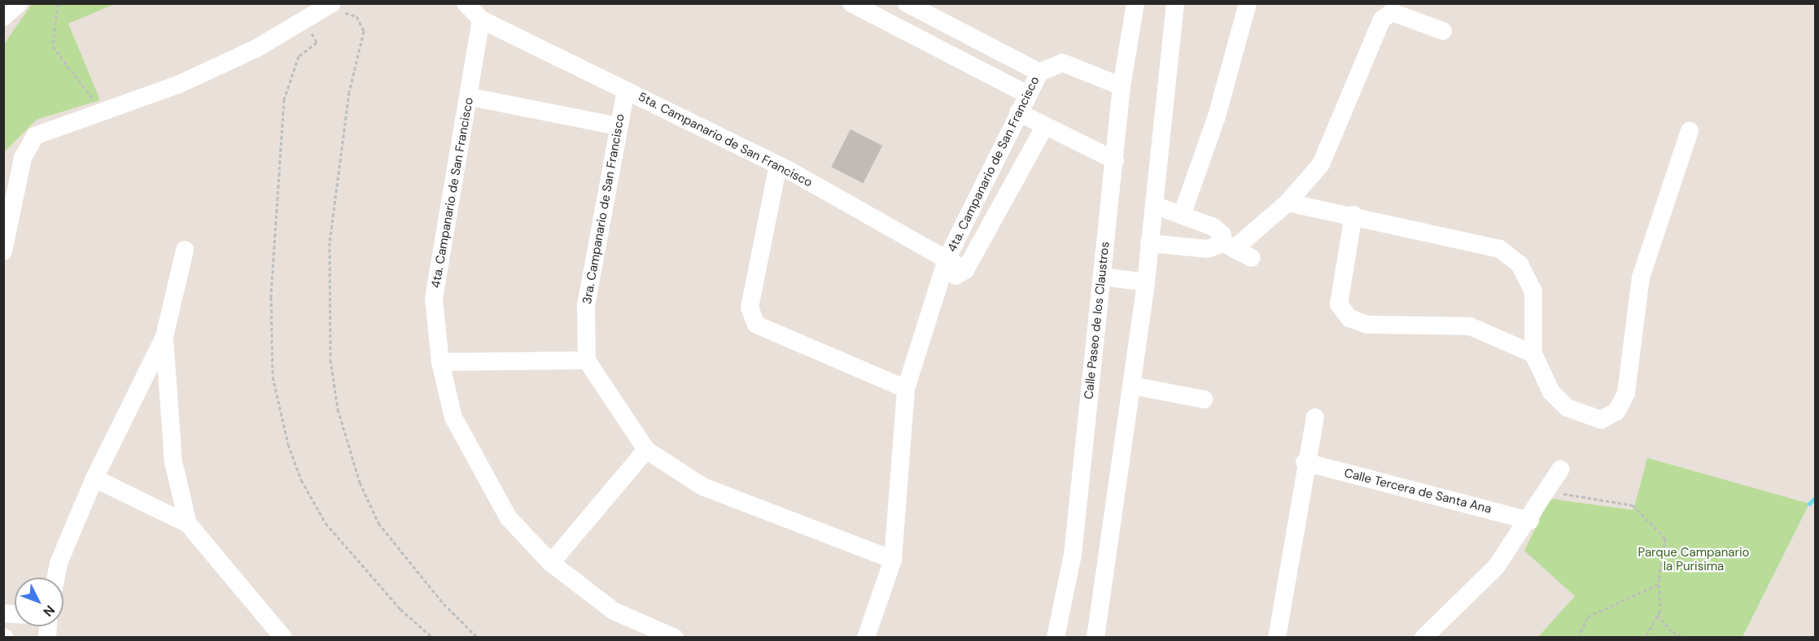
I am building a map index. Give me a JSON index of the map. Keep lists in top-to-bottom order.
{
  "streets": {
    "street": [
      "5ta. Campanario de San Francisco",
      "4ta. Campanario de San Francisco",
      "3ra. Campanario de San Francisco",
      "Calle Paseo de los Claustros",
      "Calle Tercera de Santa Ana"
    ]
  },
  "crossings": [
    ["5ta. Campanario de San Francisco", "4ta. Campanario de San Francisco"],
    ["5ta. Campanario de San Francisco", "3ra. Campanario de San Francisco"],
    ["4ta. Campanario de San Francisco", "Calle Paseo de los Claustros"]
  ],
  "parks": ["Parque Campanario la Purisima"],
  "north": "bottom right"
}
